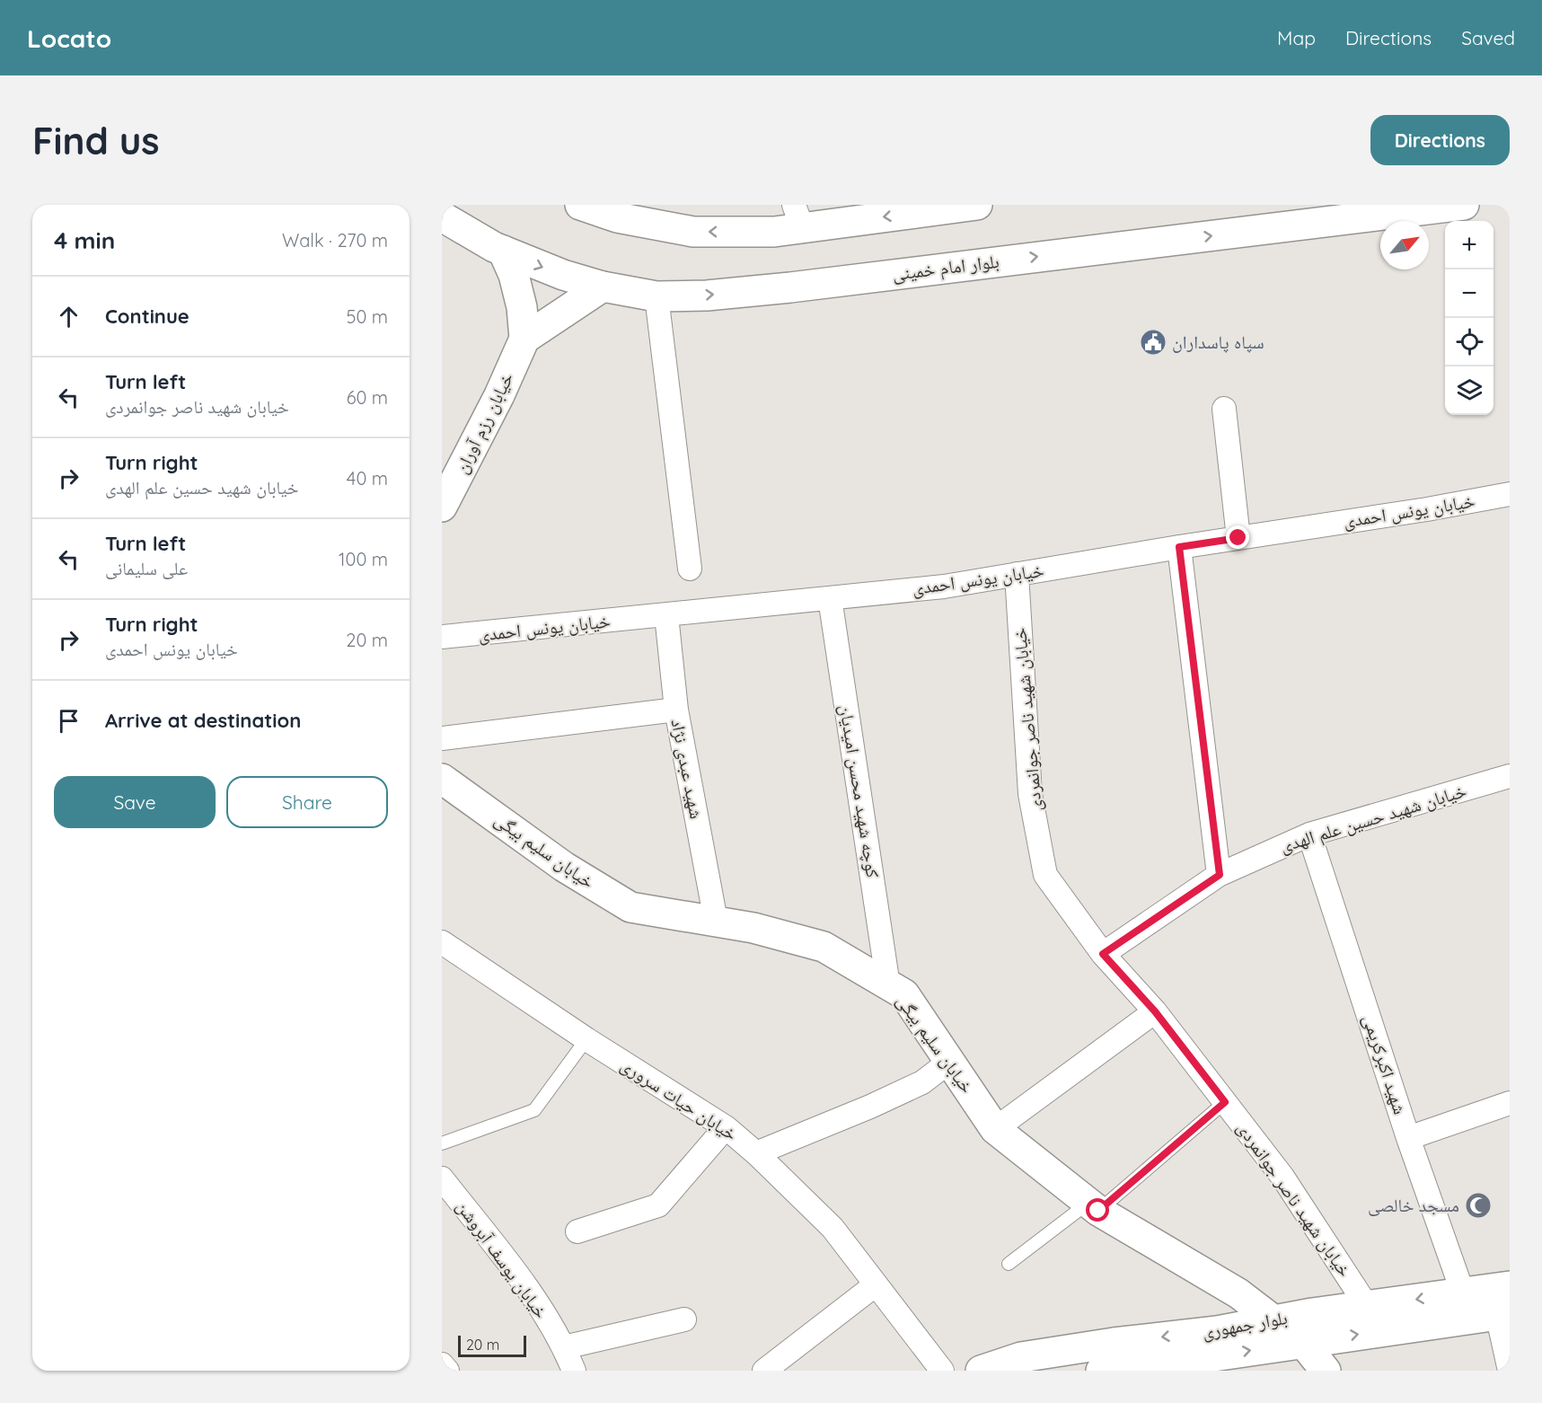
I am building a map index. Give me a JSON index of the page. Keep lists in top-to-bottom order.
{
  "streets": {
    "street": [
      "بلوار امام خمینی",
      "خیابان رزم آوران",
      "خیابان یونس احمدی",
      "خیابان شهید ناصر جوانمردی",
      "شهید عبدی نژاد",
      "کوچه شهید محسن امیدیان",
      "خیابان شهید حسین علم الهدی",
      "خیابان سلیم بیگی",
      "شهید اکبرکریمی",
      "خیابان حیات سروری",
      "خیابان یوسف آبروشن",
      "بلوار جمهوری"
    ]
  },
  "crossings": [
    ["بلوار امام خمینی", "خیابان رزم آوران"],
    ["خیابان یونس احمدی", "خیابان شهید ناصر جوانمردی"],
    ["خیابان یونس احمدی", "شهید عبدی نژاد"],
    ["خیابان یونس احمدی", "کوچه شهید محسن امیدیان"],
    ["خیابان شهید ناصر جوانمردی", "خیابان شهید حسین علم الهدی"],
    ["خیابان شهید ناصر جوانمردی", "بلوار جمهوری"],
    ["شهید عبدی نژاد", "خیابان سلیم بیگی"],
    ["کوچه شهید محسن امیدیان", "خیابان سلیم بیگی"],
    ["خیابان شهید حسین علم الهدی", "شهید اکبرکریمی"],
    ["خیابان سلیم بیگی", "بلوار جمهوری"],
    ["شهید اکبرکریمی", "بلوار جمهوری"]
  ],
  "places": {
    "public building": ["سپاه پاسداران"],
    "mosque": ["مسجد خالصی"]
  },
  "scale_bar": "20 m",
  "north": "top right",
  "page": {
    "header": "Locato",
    "nav": ["Map", "Directions", "Saved"],
    "buttons": [
      "Directions",
      ["Save", "Share"]
    ],
    "title": "Find us",
    "heading": ["4 min", "Walk · 270 m"],
    "map_buttons": ["+", "−"],
    "list": [
      ["Continue", "50 m"],
      ["Turn left", "خیابان شهید ناصر جوانمردی", "60 m"],
      ["Turn right", "خیابان شهید حسین علم الهدی", "40 m"],
      ["Turn left", "علی سلیمانی", "100 m"],
      ["Turn right", "خیابان یونس احمدی", "20 m"],
      "Arrive at destination"
    ],
    "scale": "20 m"
  }
}
